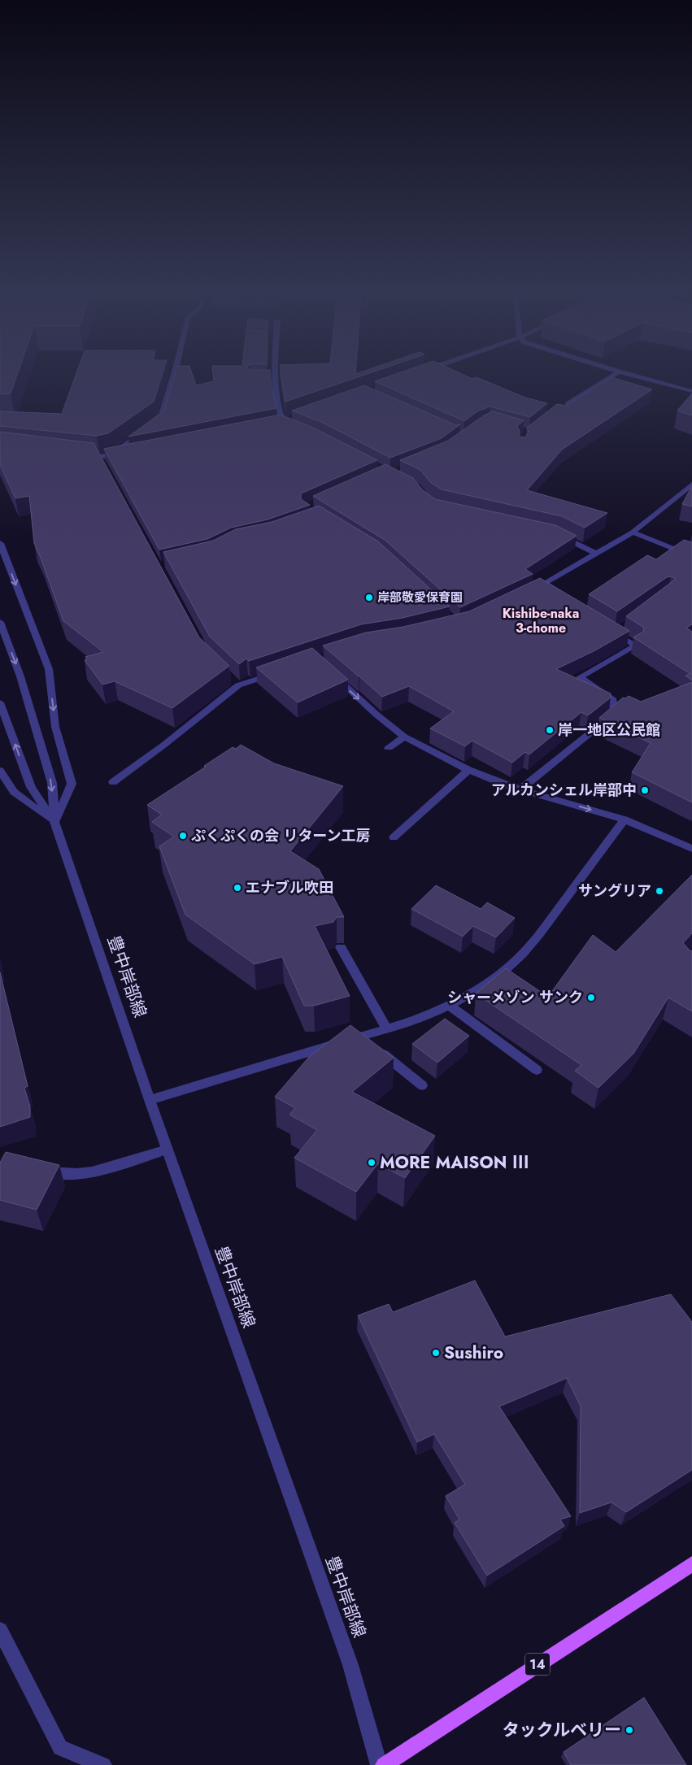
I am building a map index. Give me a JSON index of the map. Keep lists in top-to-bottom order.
{
  "streets": {
    "main road": ["14"],
    "street": ["豊中岸部線"]
  },
  "districts": ["Kishibe-naka 3-chome"],
  "places": [
    "岸部敬愛保育園",
    "岸一地区公民館",
    "アルカンシェル岸部中",
    "ぷくぷくの会 リターン工房",
    "エナブル吹田",
    "サングリア",
    "シャーメゾン サンク",
    "MORE MAISON Ⅲ",
    "Sushiro",
    "タックルベリー"
  ]
}
